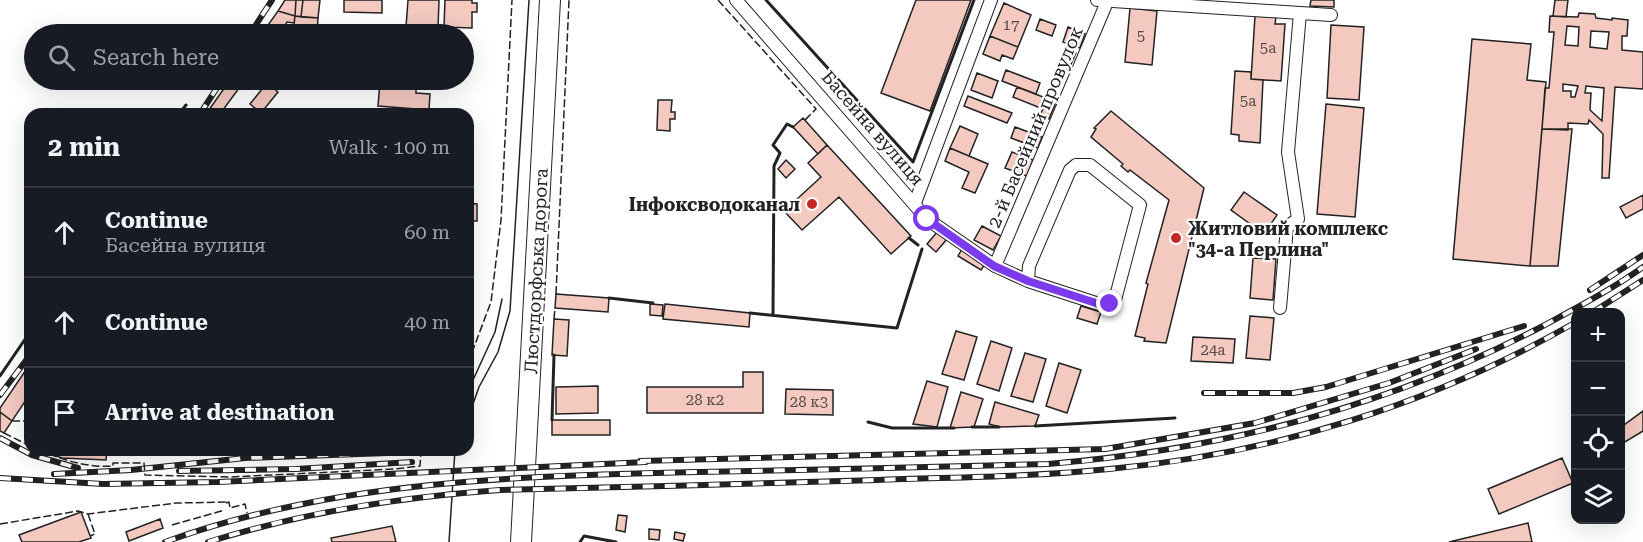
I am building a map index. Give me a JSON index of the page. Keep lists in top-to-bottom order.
{
  "streets": {
    "main road": ["Люстдорфська дорога"],
    "street": ["2-й Басейний провулок", "Басейна вулиця"]
  },
  "crossings": [
    ["2-й Басейний провулок", "Басейна вулиця"]
  ],
  "places": ["Інфоксводоканал", "Житловий комплекс \"34-а Перлина\""],
  "house_numbers": [
    "17",
    "5",
    "5а",
    "5а",
    "24а",
    "28 к2",
    "28 к3"
  ],
  "page": {
    "search": "Search here",
    "heading": ["2 min", "Walk · 100 m"],
    "list": [
      ["Continue", "Басейна вулиця", "60 m"],
      ["Continue", "40 m"],
      "Arrive at destination"
    ],
    "map_buttons": ["+", "−"]
  }
}
